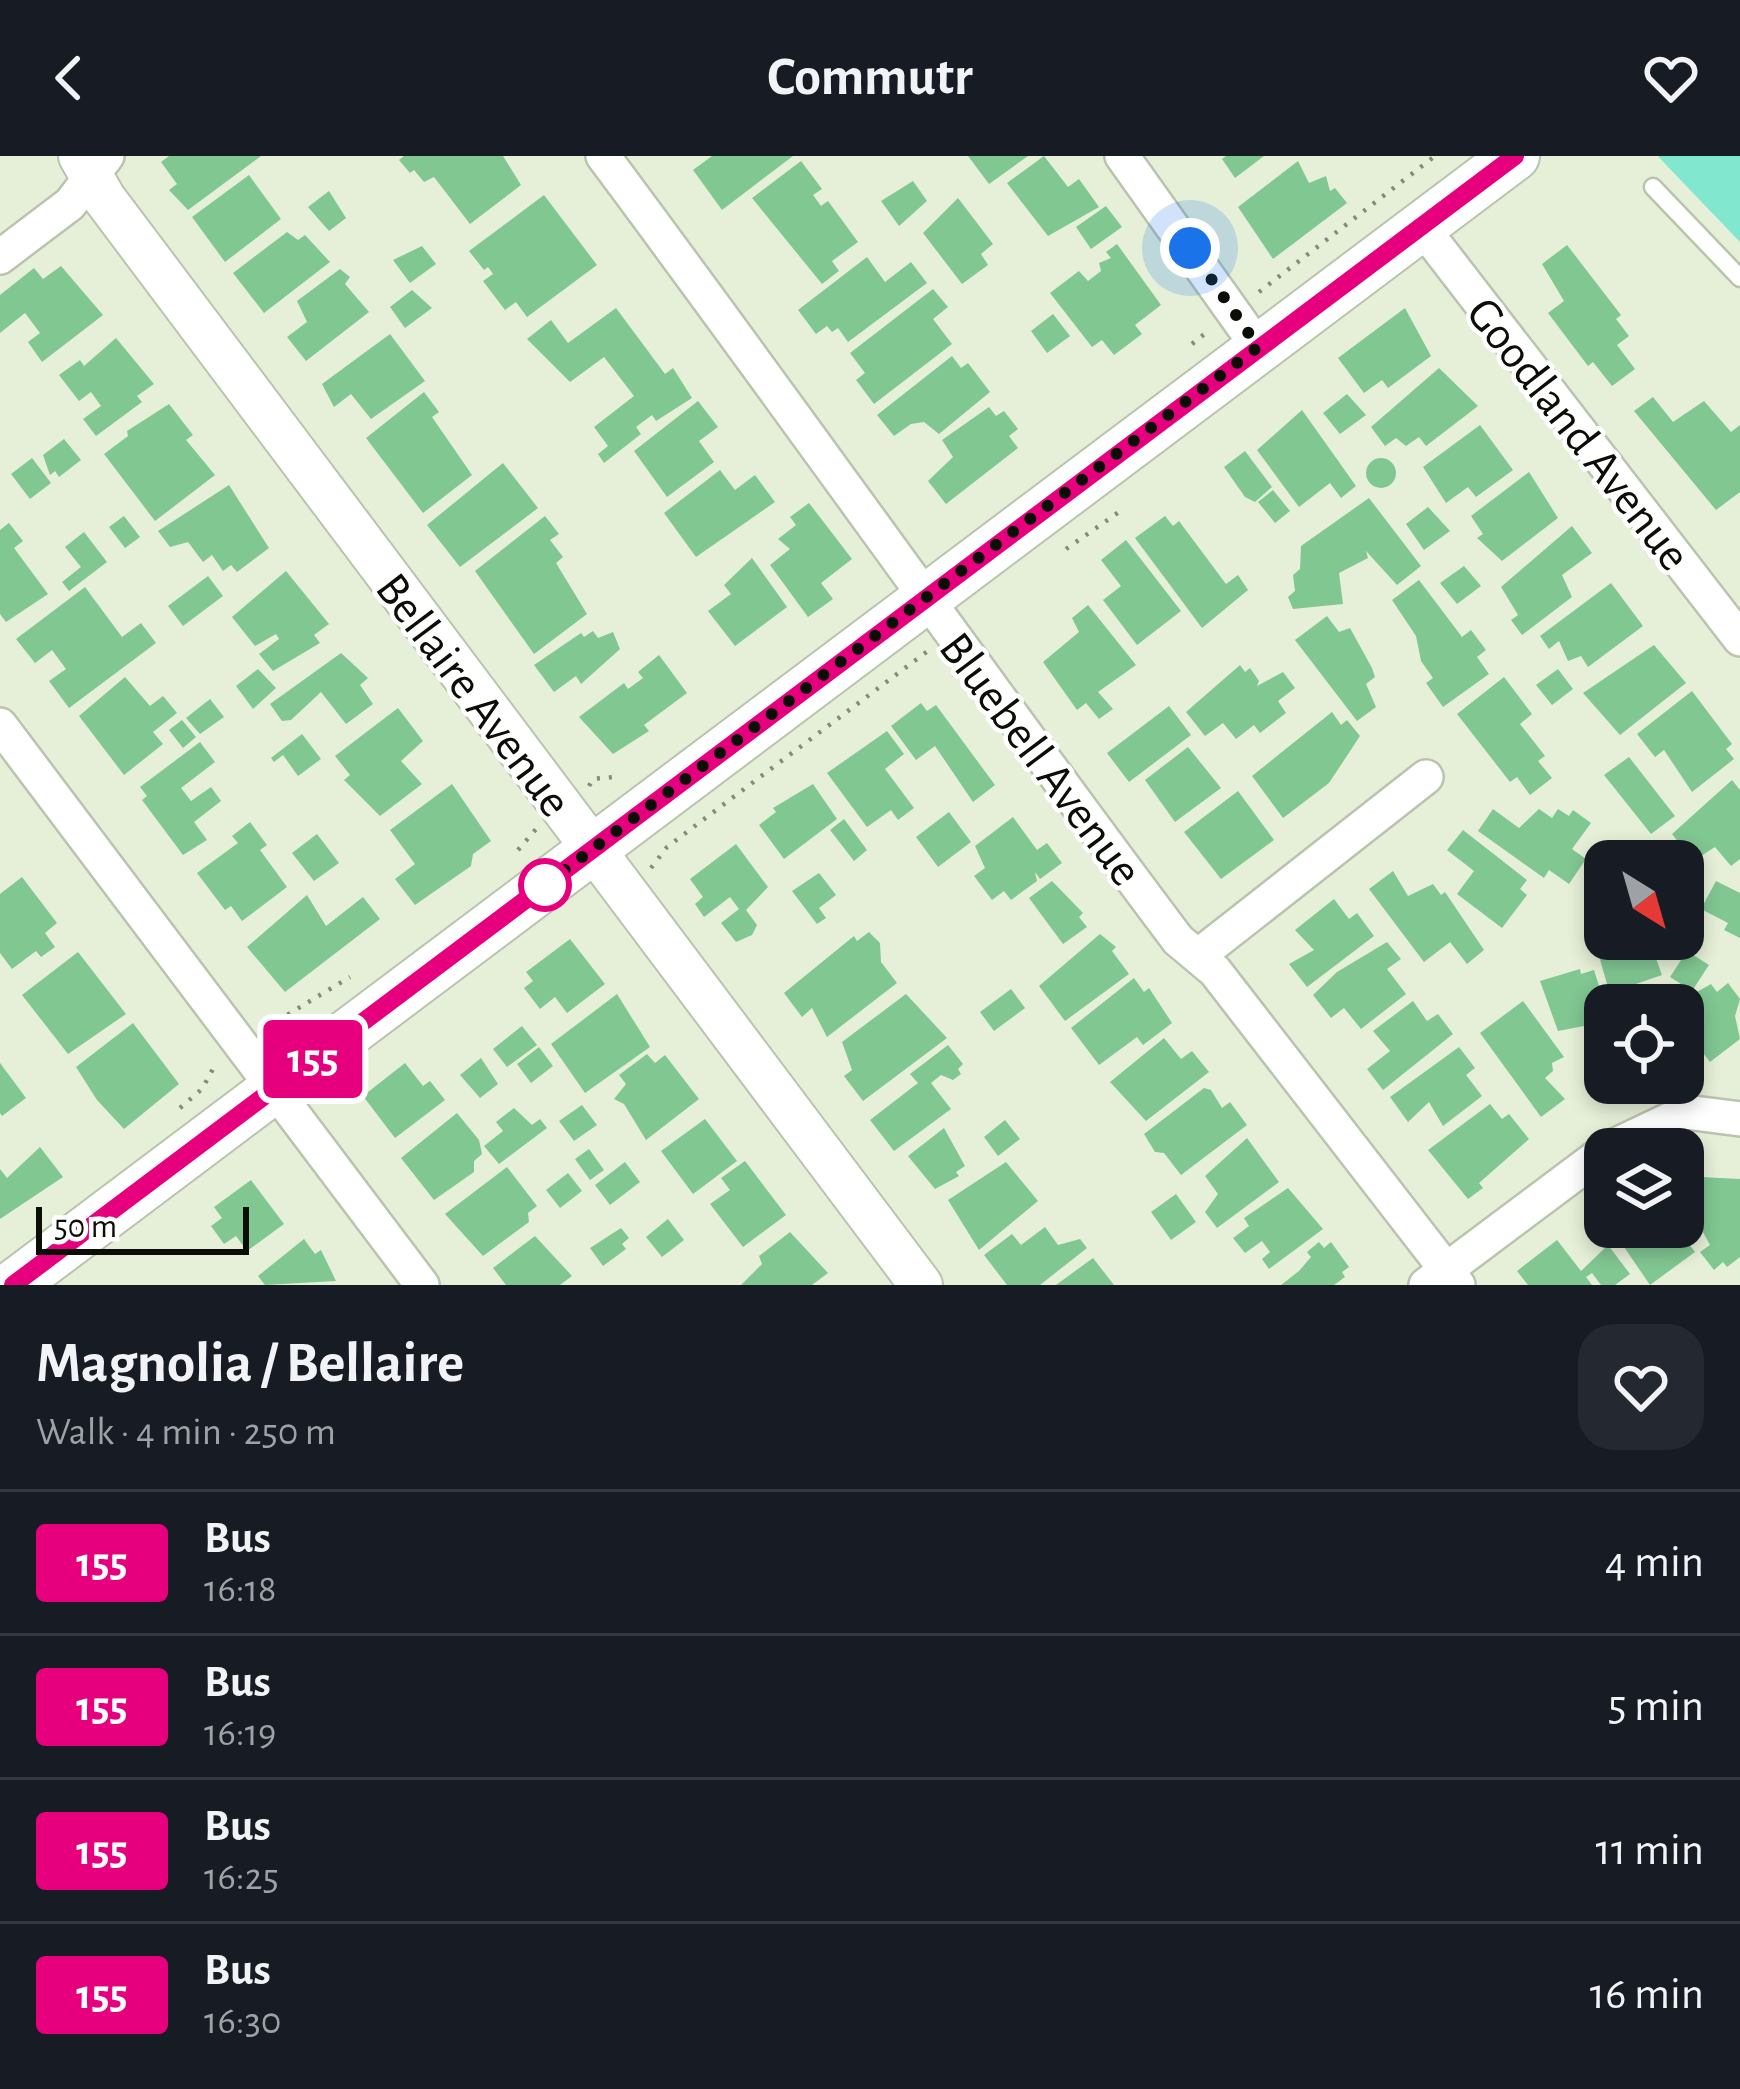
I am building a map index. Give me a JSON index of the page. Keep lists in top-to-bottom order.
{
  "streets": {
    "street": ["Goodland Avenue", "Bellaire Avenue", "Bluebell Avenue"]
  },
  "lines": ["bus line 155"],
  "scale_bar": "50 m",
  "north": "bottom right",
  "page": {
    "header": "Commutr",
    "on_map": "155",
    "scale": "50 m",
    "heading": ["Magnolia / Bellaire", "Walk · 4 min · 250 m"],
    "list": [
      {
        "mark": "155",
        "name": "Bus",
        "note": "16:18",
        "value": "4 min"
      },
      {
        "mark": "155",
        "name": "Bus",
        "note": "16:19",
        "value": "5 min"
      },
      {
        "mark": "155",
        "name": "Bus",
        "note": "16:25",
        "value": "11 min"
      },
      {
        "mark": "155",
        "name": "Bus",
        "note": "16:30",
        "value": "16 min"
      }
    ]
  }
}
